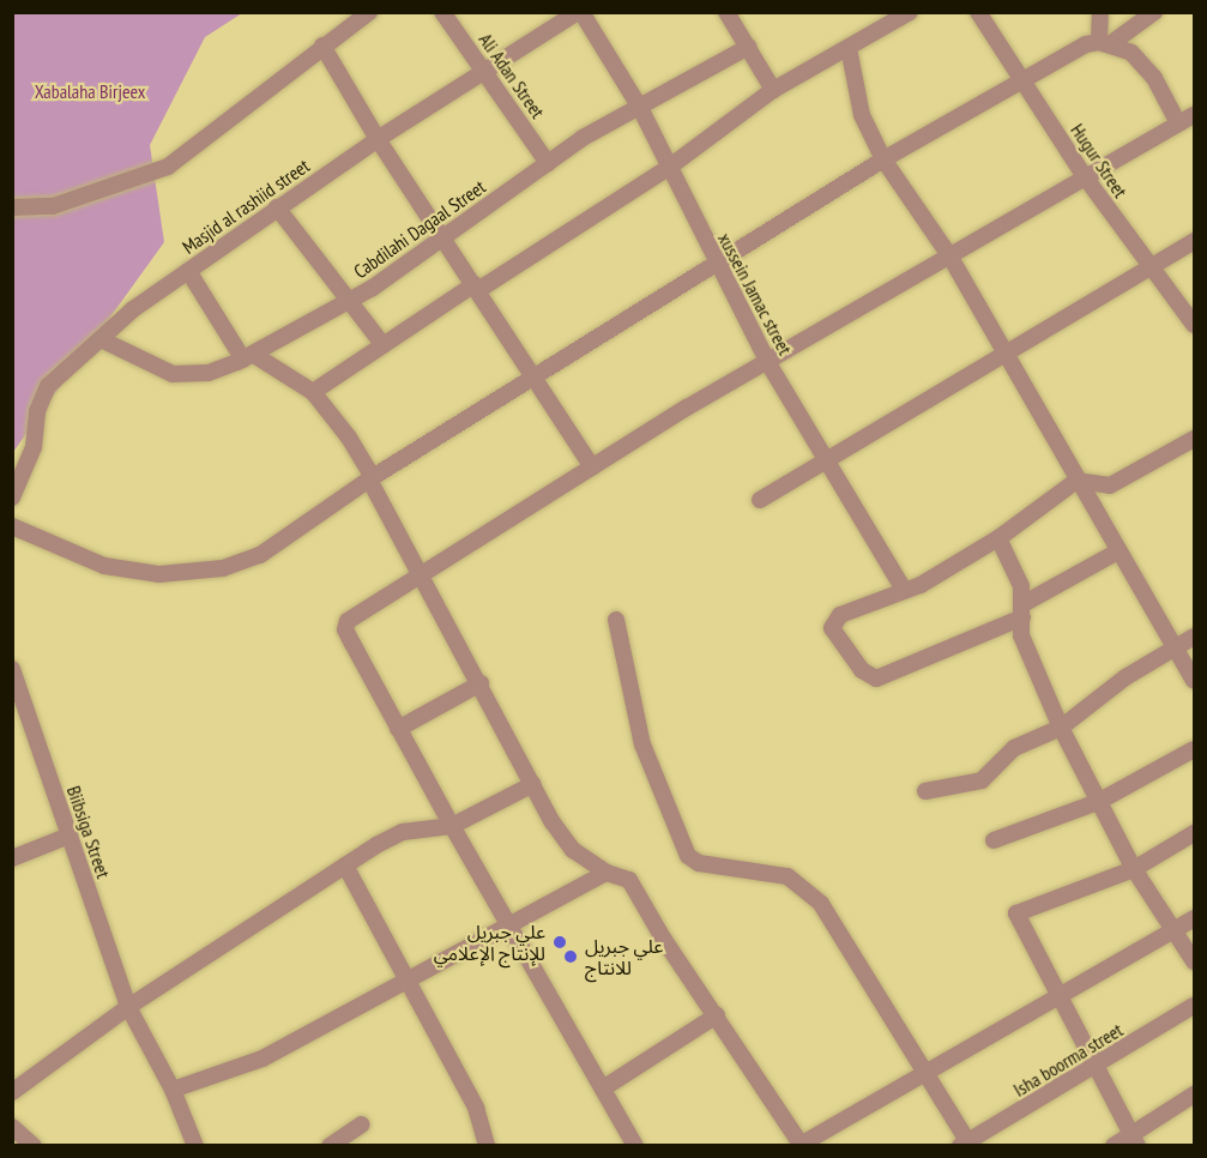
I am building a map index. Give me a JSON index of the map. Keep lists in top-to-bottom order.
{
  "streets": {
    "street": [
      "Ali Adan Street",
      "Hugur Street",
      "Masjid al rashiid street",
      "Cabdilahi Dagaal Street",
      "xussein Jamac street",
      "Biibsiga Street",
      "Isha boorma street"
    ]
  },
  "crossings": [
    ["Ali Adan Street", "Masjid al rashiid street"],
    ["Ali Adan Street", "Cabdilahi Dagaal Street"],
    ["Masjid al rashiid street", "Cabdilahi Dagaal Street"],
    ["Masjid al rashiid street", "xussein Jamac street"],
    ["Cabdilahi Dagaal Street", "xussein Jamac street"]
  ],
  "parks": ["Xabalaha Birjeex"],
  "places": ["علي جبريل للإنتاج الإعلامي", "علي جبريل للانتاج"]
}
